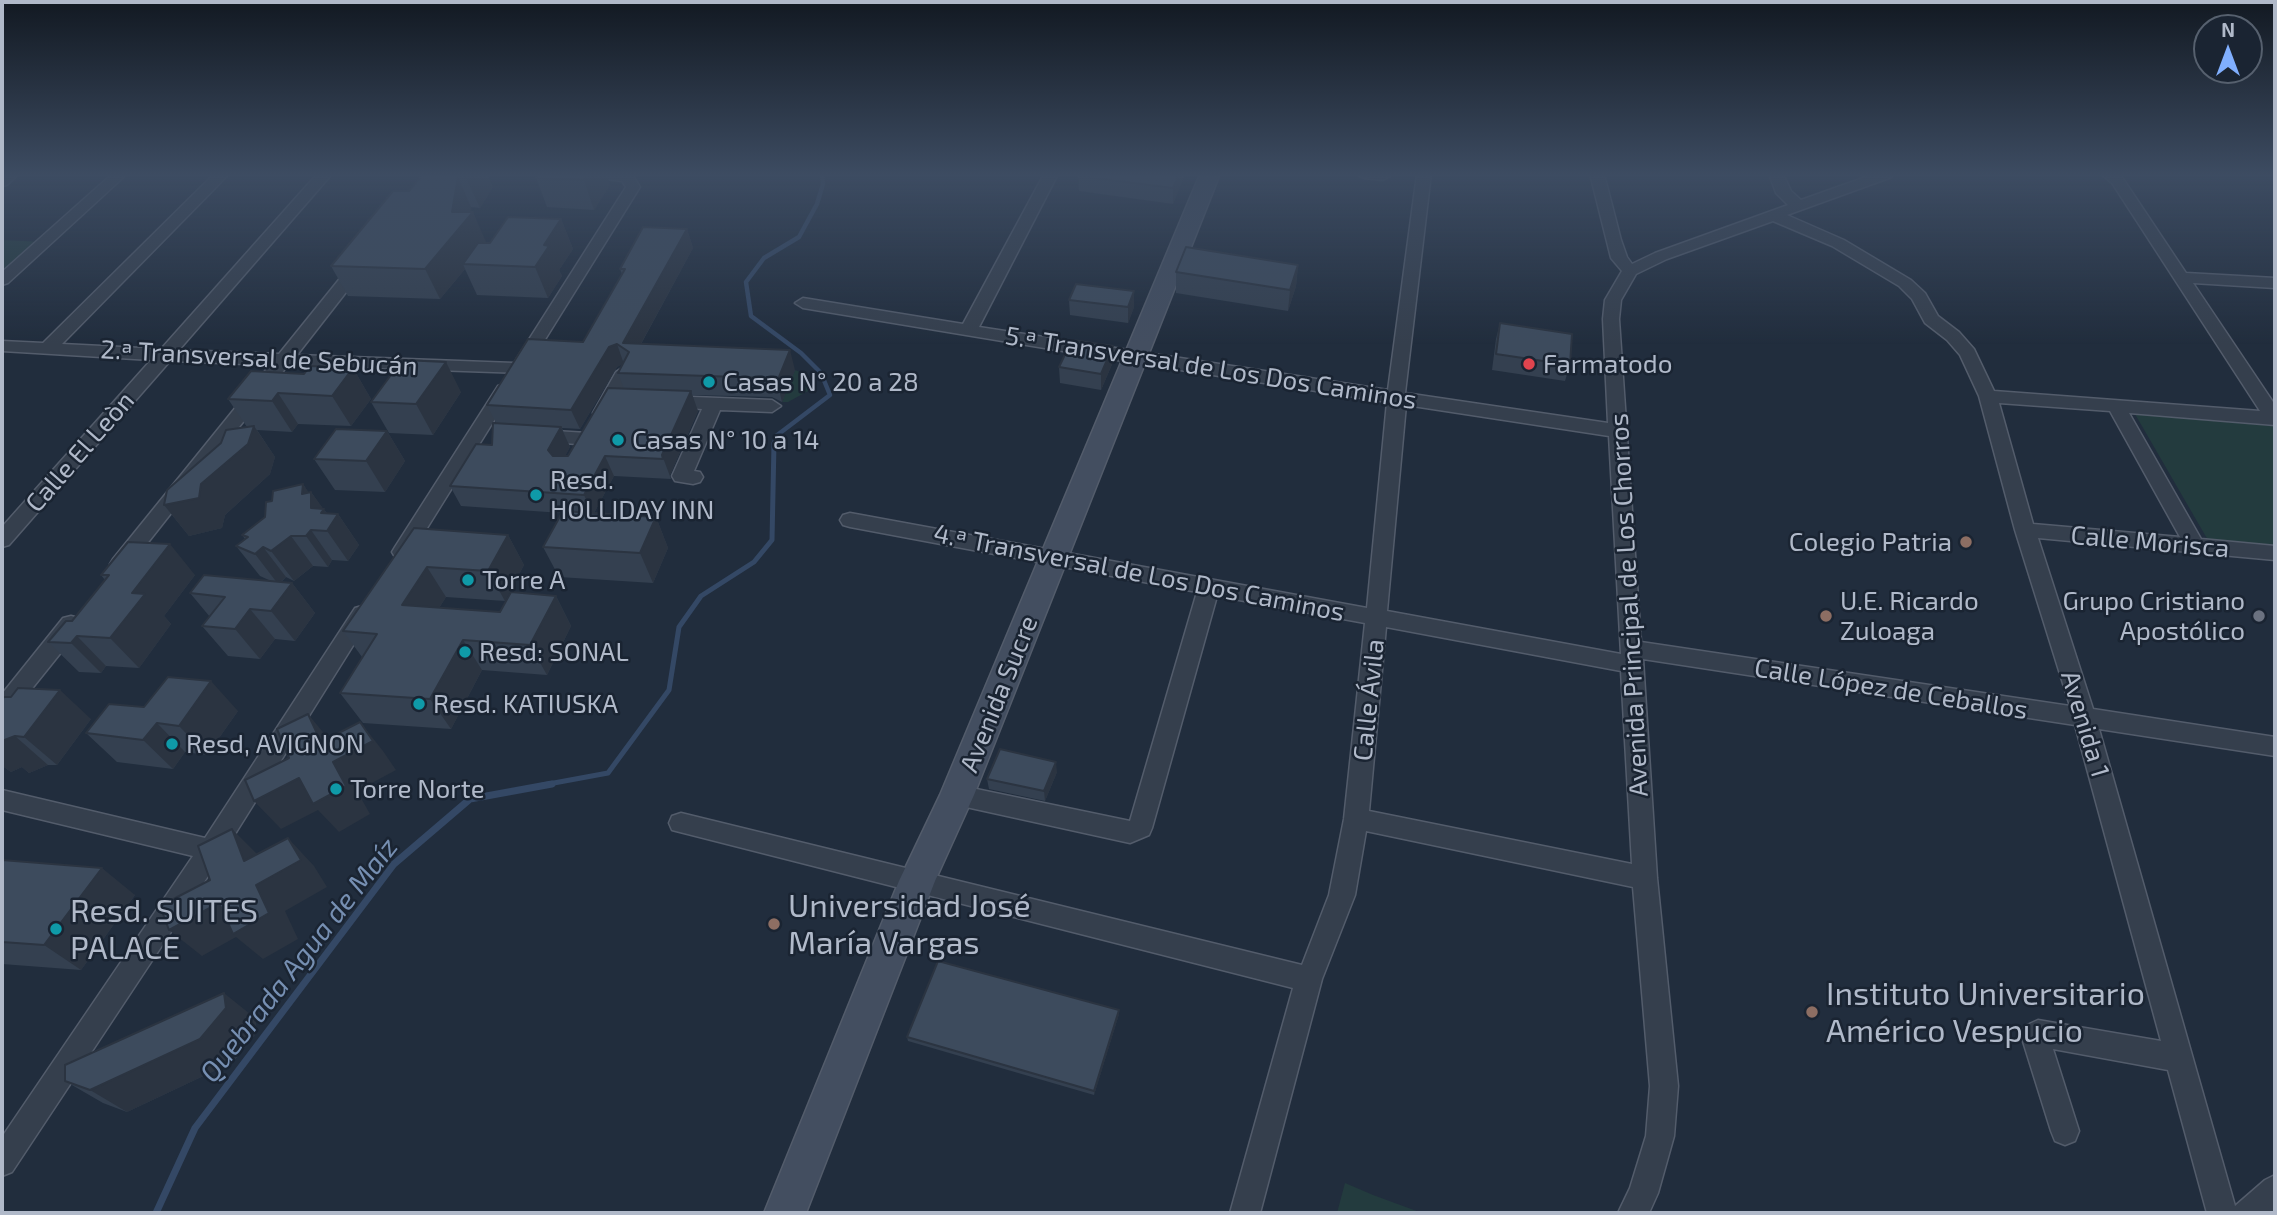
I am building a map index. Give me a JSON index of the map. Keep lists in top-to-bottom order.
{
  "streets": {
    "main road": ["Avenida Sucre"],
    "street": [
      "2.ª Transversal de Sebucán",
      "5.ª Transversal de Los Dos Caminos",
      "Calle El Leòn",
      "Calle Morisca",
      "4.ª Transversal de Los Dos Caminos",
      "Avenida Principal de Los Chorros",
      "Calle López de Ceballos",
      "Calle Ávila",
      "Avenida 1"
    ]
  },
  "crossings": [
    ["2.ª Transversal de Sebucán", "Calle El Leòn"],
    ["5.ª Transversal de Los Dos Caminos", "Avenida Principal de Los Chorros"],
    ["5.ª Transversal de Los Dos Caminos", "Avenida Sucre"],
    ["5.ª Transversal de Los Dos Caminos", "Calle Ávila"],
    ["Calle Morisca", "Avenida 1"],
    ["4.ª Transversal de Los Dos Caminos", "Avenida Principal de Los Chorros"],
    ["4.ª Transversal de Los Dos Caminos", "Calle López de Ceballos"],
    ["4.ª Transversal de Los Dos Caminos", "Avenida Sucre"],
    ["4.ª Transversal de Los Dos Caminos", "Calle Ávila"],
    ["Avenida Principal de Los Chorros", "Calle López de Ceballos"],
    ["Calle López de Ceballos", "Avenida 1"]
  ],
  "water": ["Quebrada Agua de Maíz"],
  "places": [
    "Farmatodo",
    "Casas N° 20 a 28",
    "Casas N° 10 a 14",
    "Resd. HOLLIDAY INN",
    "Colegio Patria",
    "Torre A",
    "U.E. Ricardo Zuloaga",
    "Grupo Cristiano Apostólico",
    "Resd: SONAL",
    "Resd. KATIUSKA",
    "Resd, AVIGNON",
    "Torre Norte",
    "Universidad José María Vargas",
    "Resd. SUITES PALACE",
    "Instituto Universitario Américo Vespucio"
  ],
  "north": "top"
}
